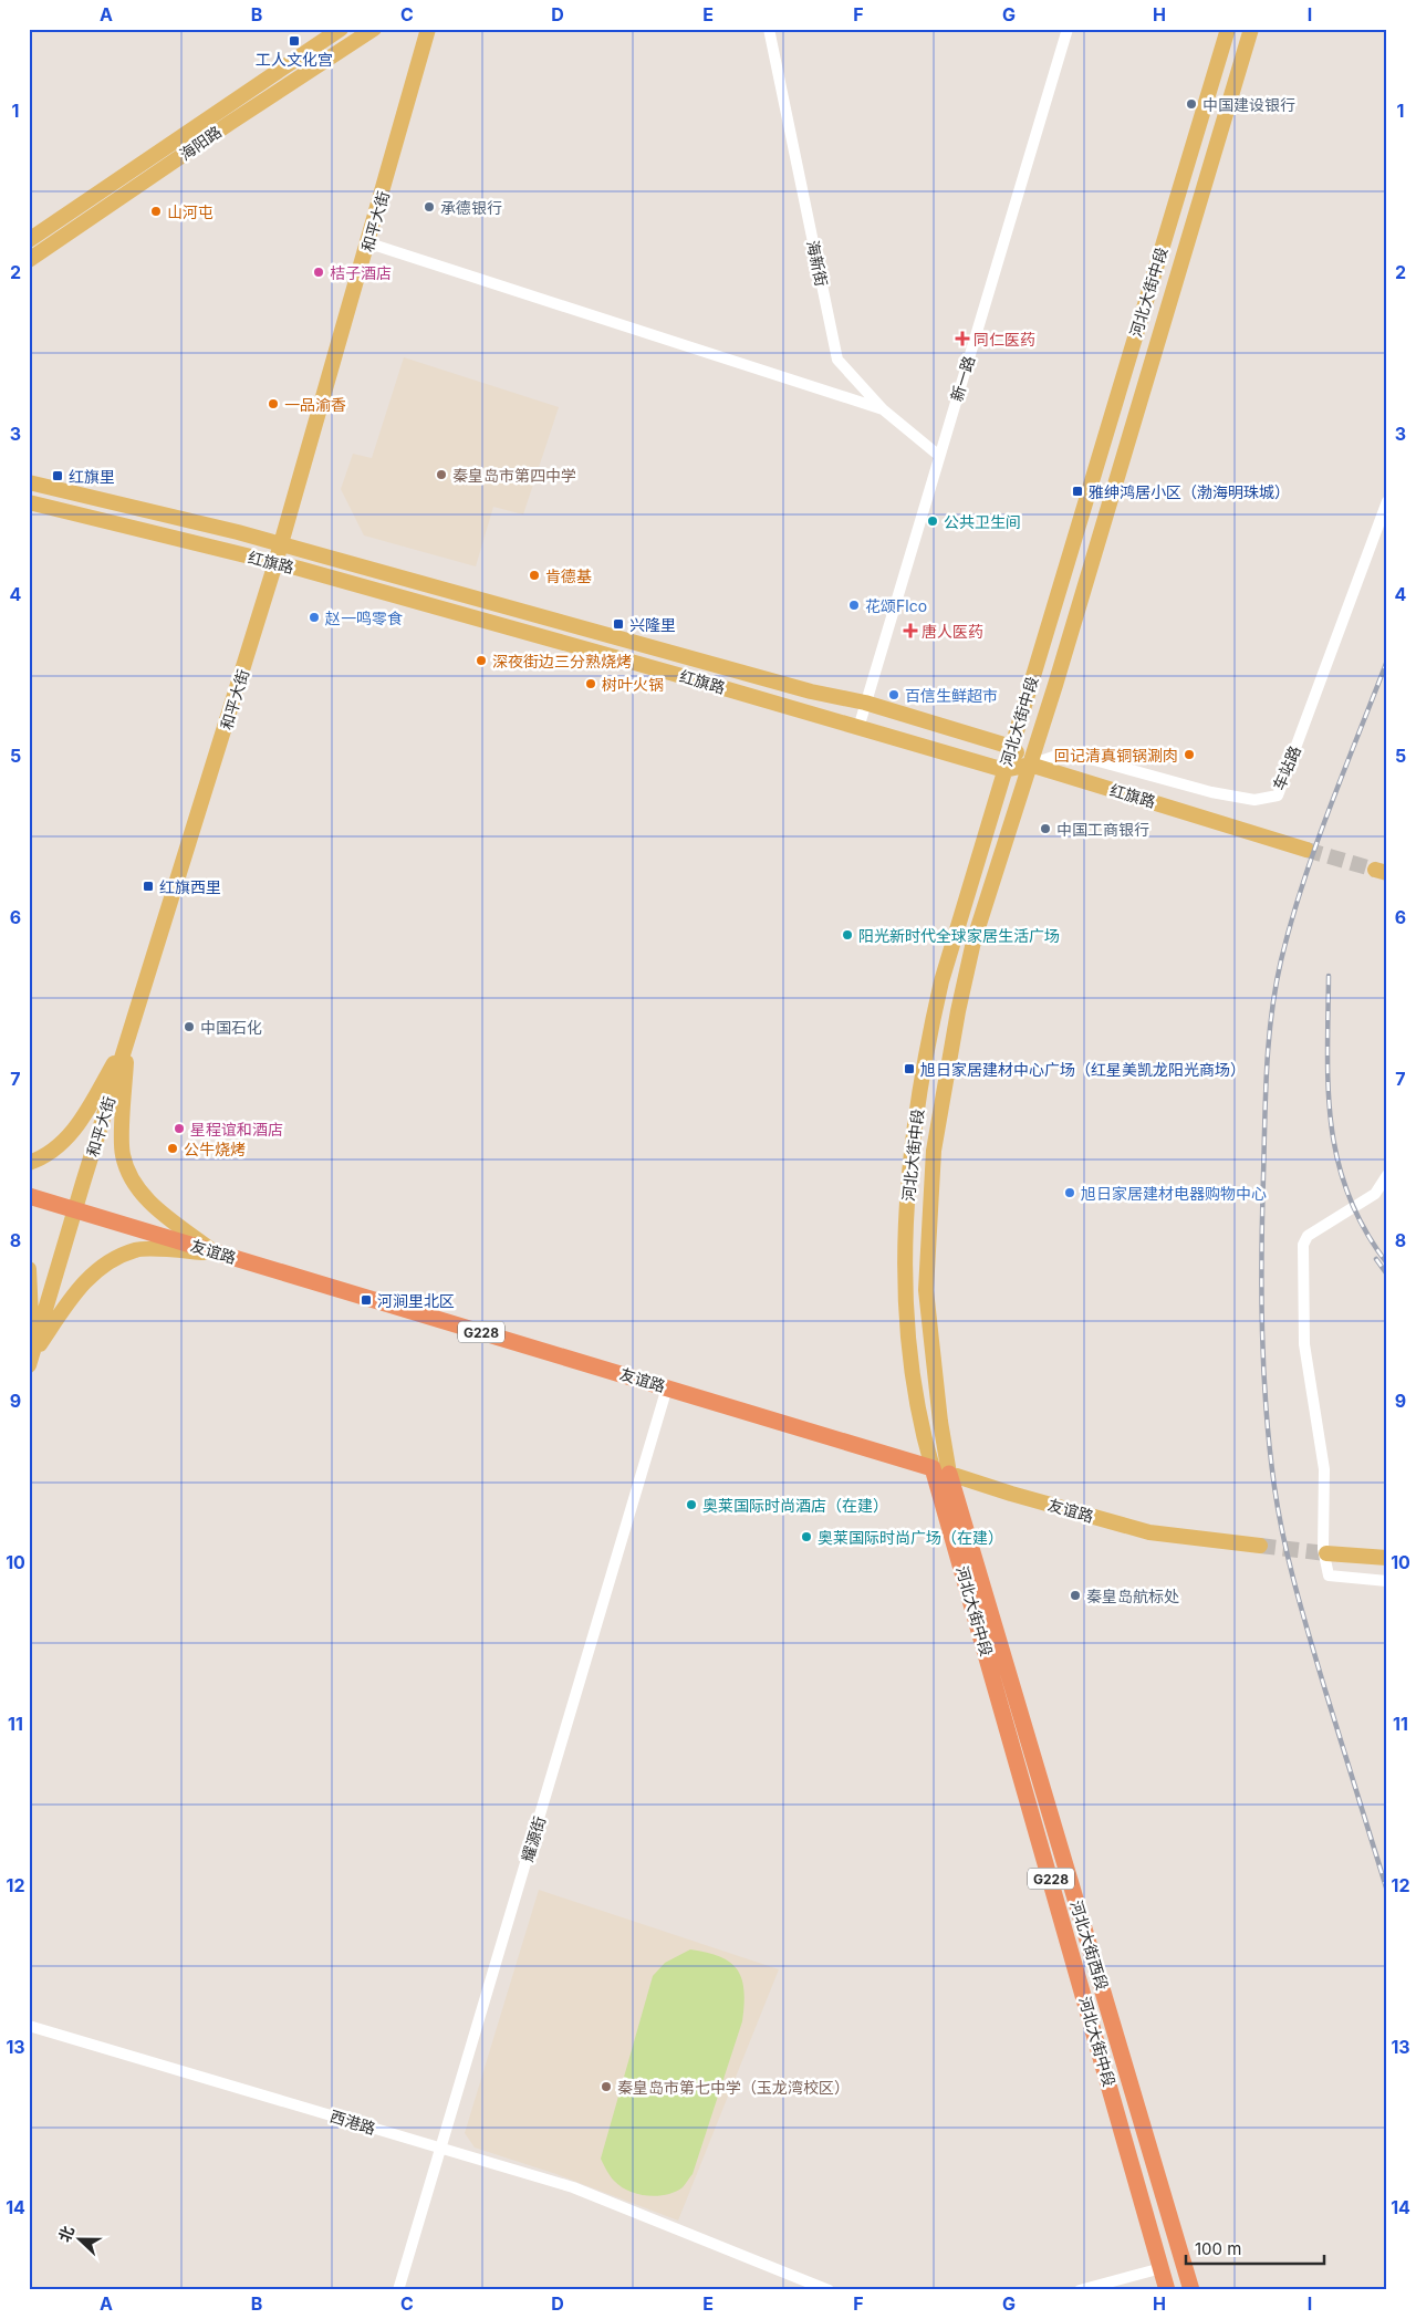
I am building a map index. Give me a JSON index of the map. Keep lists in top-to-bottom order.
{
  "streets": {
    "highway": [
      "河北大街中段",
      "友谊路",
      "G228",
      "河北大街西段"
    ],
    "main road": ["海阳路", "和平大街", "红旗路"],
    "street": [
      "海新街",
      "新一路",
      "车站路",
      "耀源街",
      "西港路"
    ]
  },
  "crossings": [
    ["和平大街", "红旗路"],
    ["和平大街", "友谊路"],
    ["海新街", "新一路"],
    ["河北大街中段", "红旗路"],
    ["河北大街中段", "友谊路"],
    ["新一路", "红旗路"],
    ["红旗路", "车站路"],
    ["友谊路", "耀源街"],
    ["友谊路", "河北大街西段"],
    ["耀源街", "西港路"]
  ],
  "places": {
    "transit": [
      "工人文化宫",
      "红旗里",
      "雅绅鸿居小区（渤海明珠城）",
      "兴隆里",
      "红旗西里",
      "旭日家居建材中心广场（红星美凯龙阳光商场）",
      "河涧里北区"
    ],
    "other": [
      "中国建设银行",
      "承德银行",
      "山河屯",
      "桔子酒店",
      "一品渝香",
      "秦皇岛市第四中学",
      "公共卫生间",
      "肯德基",
      "花颂Flco",
      "赵一鸣零食",
      "深夜街边三分熟烧烤",
      "树叶火锅",
      "百信生鲜超市",
      "回记清真铜锅涮肉",
      "中国工商银行",
      "阳光新时代全球家居生活广场",
      "中国石化",
      "星程谊和酒店",
      "公牛烧烤",
      "旭日家居建材电器购物中心",
      "奥莱国际时尚酒店（在建）",
      "奥莱国际时尚广场（在建）",
      "秦皇岛航标处",
      "秦皇岛市第七中学（玉龙湾校区）"
    ],
    "health": ["同仁医药", "唐人医药"]
  },
  "scale_bar": "100 m",
  "north": "left",
  "grid": {
    "columns": [
      "A",
      "B",
      "C",
      "D",
      "E",
      "F",
      "G",
      "H",
      "I"
    ],
    "rows": [
      "1",
      "2",
      "3",
      "4",
      "5",
      "6",
      "7",
      "8",
      "9",
      "10",
      "11",
      "12",
      "13",
      "14"
    ]
  }
}
